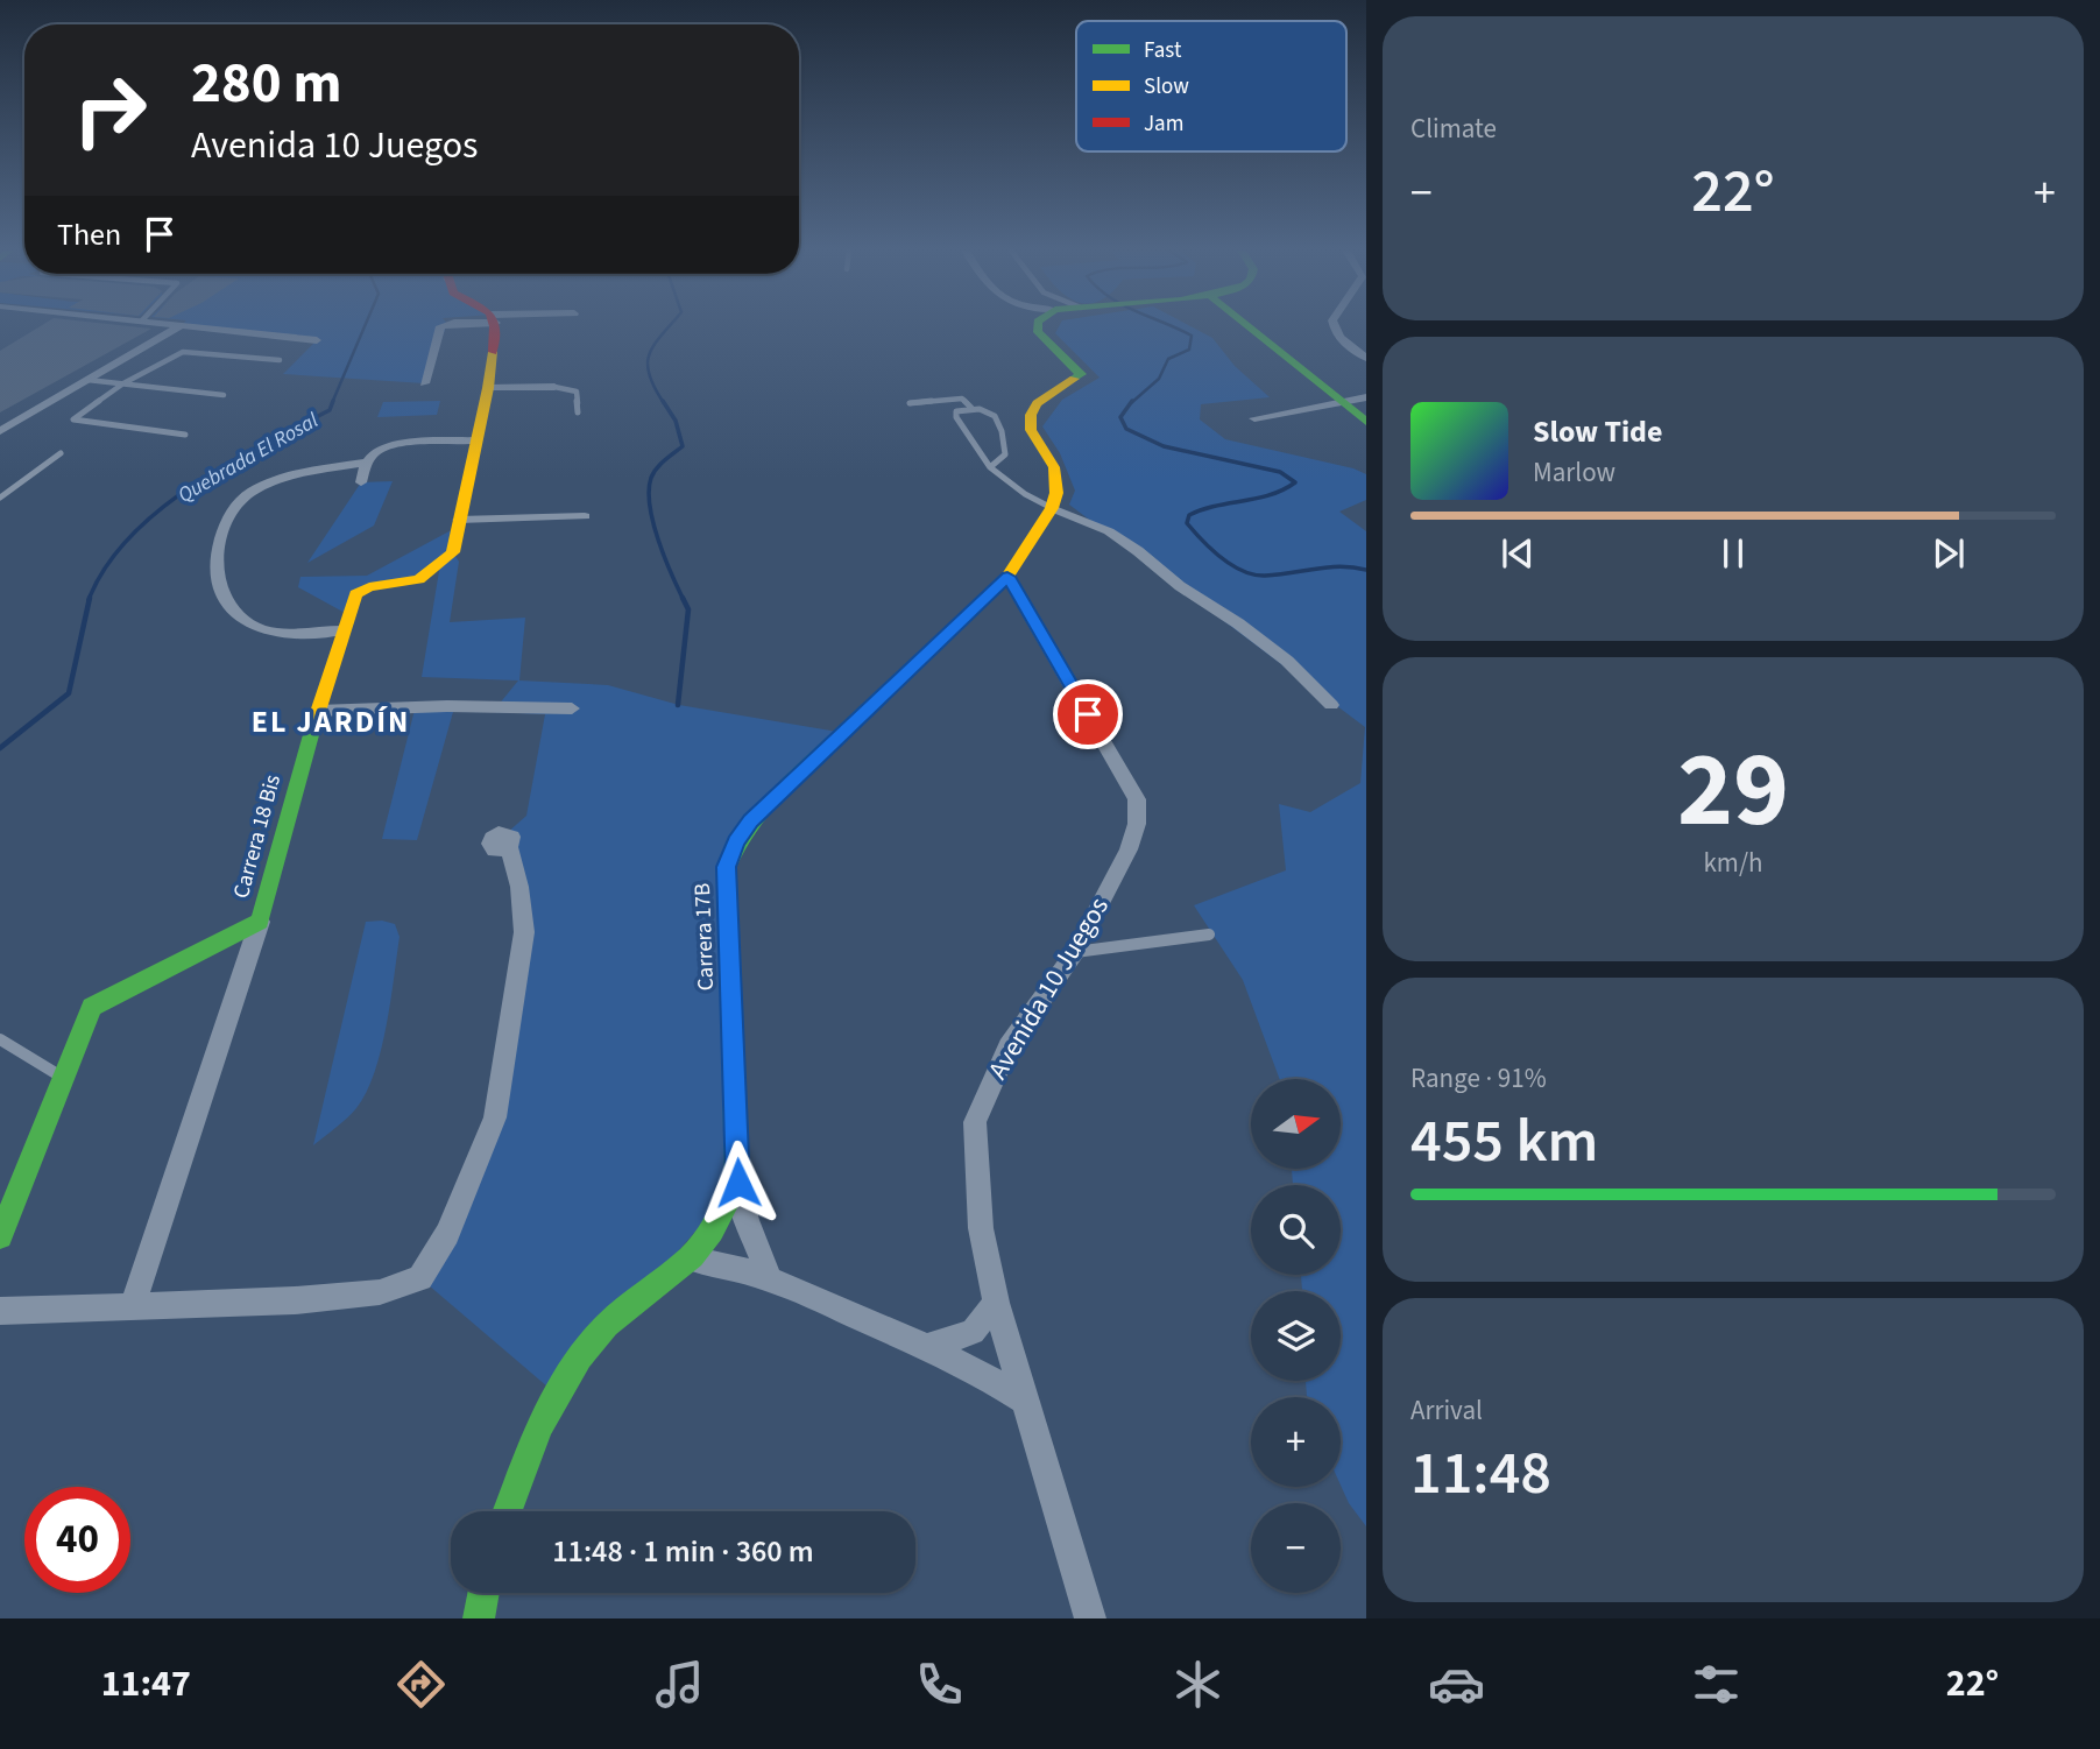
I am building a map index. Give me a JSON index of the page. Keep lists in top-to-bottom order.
{
  "streets": {
    "street": ["Carrera 18 Bis", "Carrera 17B", "Avenida 10 Juegos"]
  },
  "crossings": [
    ["Carrera 17B", "Avenida 10 Juegos"]
  ],
  "districts": ["EL JARDÍN"],
  "water": ["Quebrada El Rosal"],
  "legend": ["Fast", "Slow", "Jam"],
  "north": "right",
  "page": {
    "tile": [
      "Climate",
      ["29", "km/h"],
      ["Range · 91%", "455 km"],
      ["Arrival", "11:48"]
    ],
    "turn": ["280 m", "Avenida 10 Juegos"],
    "heat": ["−", "22°", "+"],
    "then": "Then",
    "song": ["Slow Tide", "Marlow"],
    "map_buttons": ["+", "−"],
    "limit": "40",
    "trip": "11:48 · 1 min · 360 m",
    "tabs": ["11:47", "22°"]
  }
}
